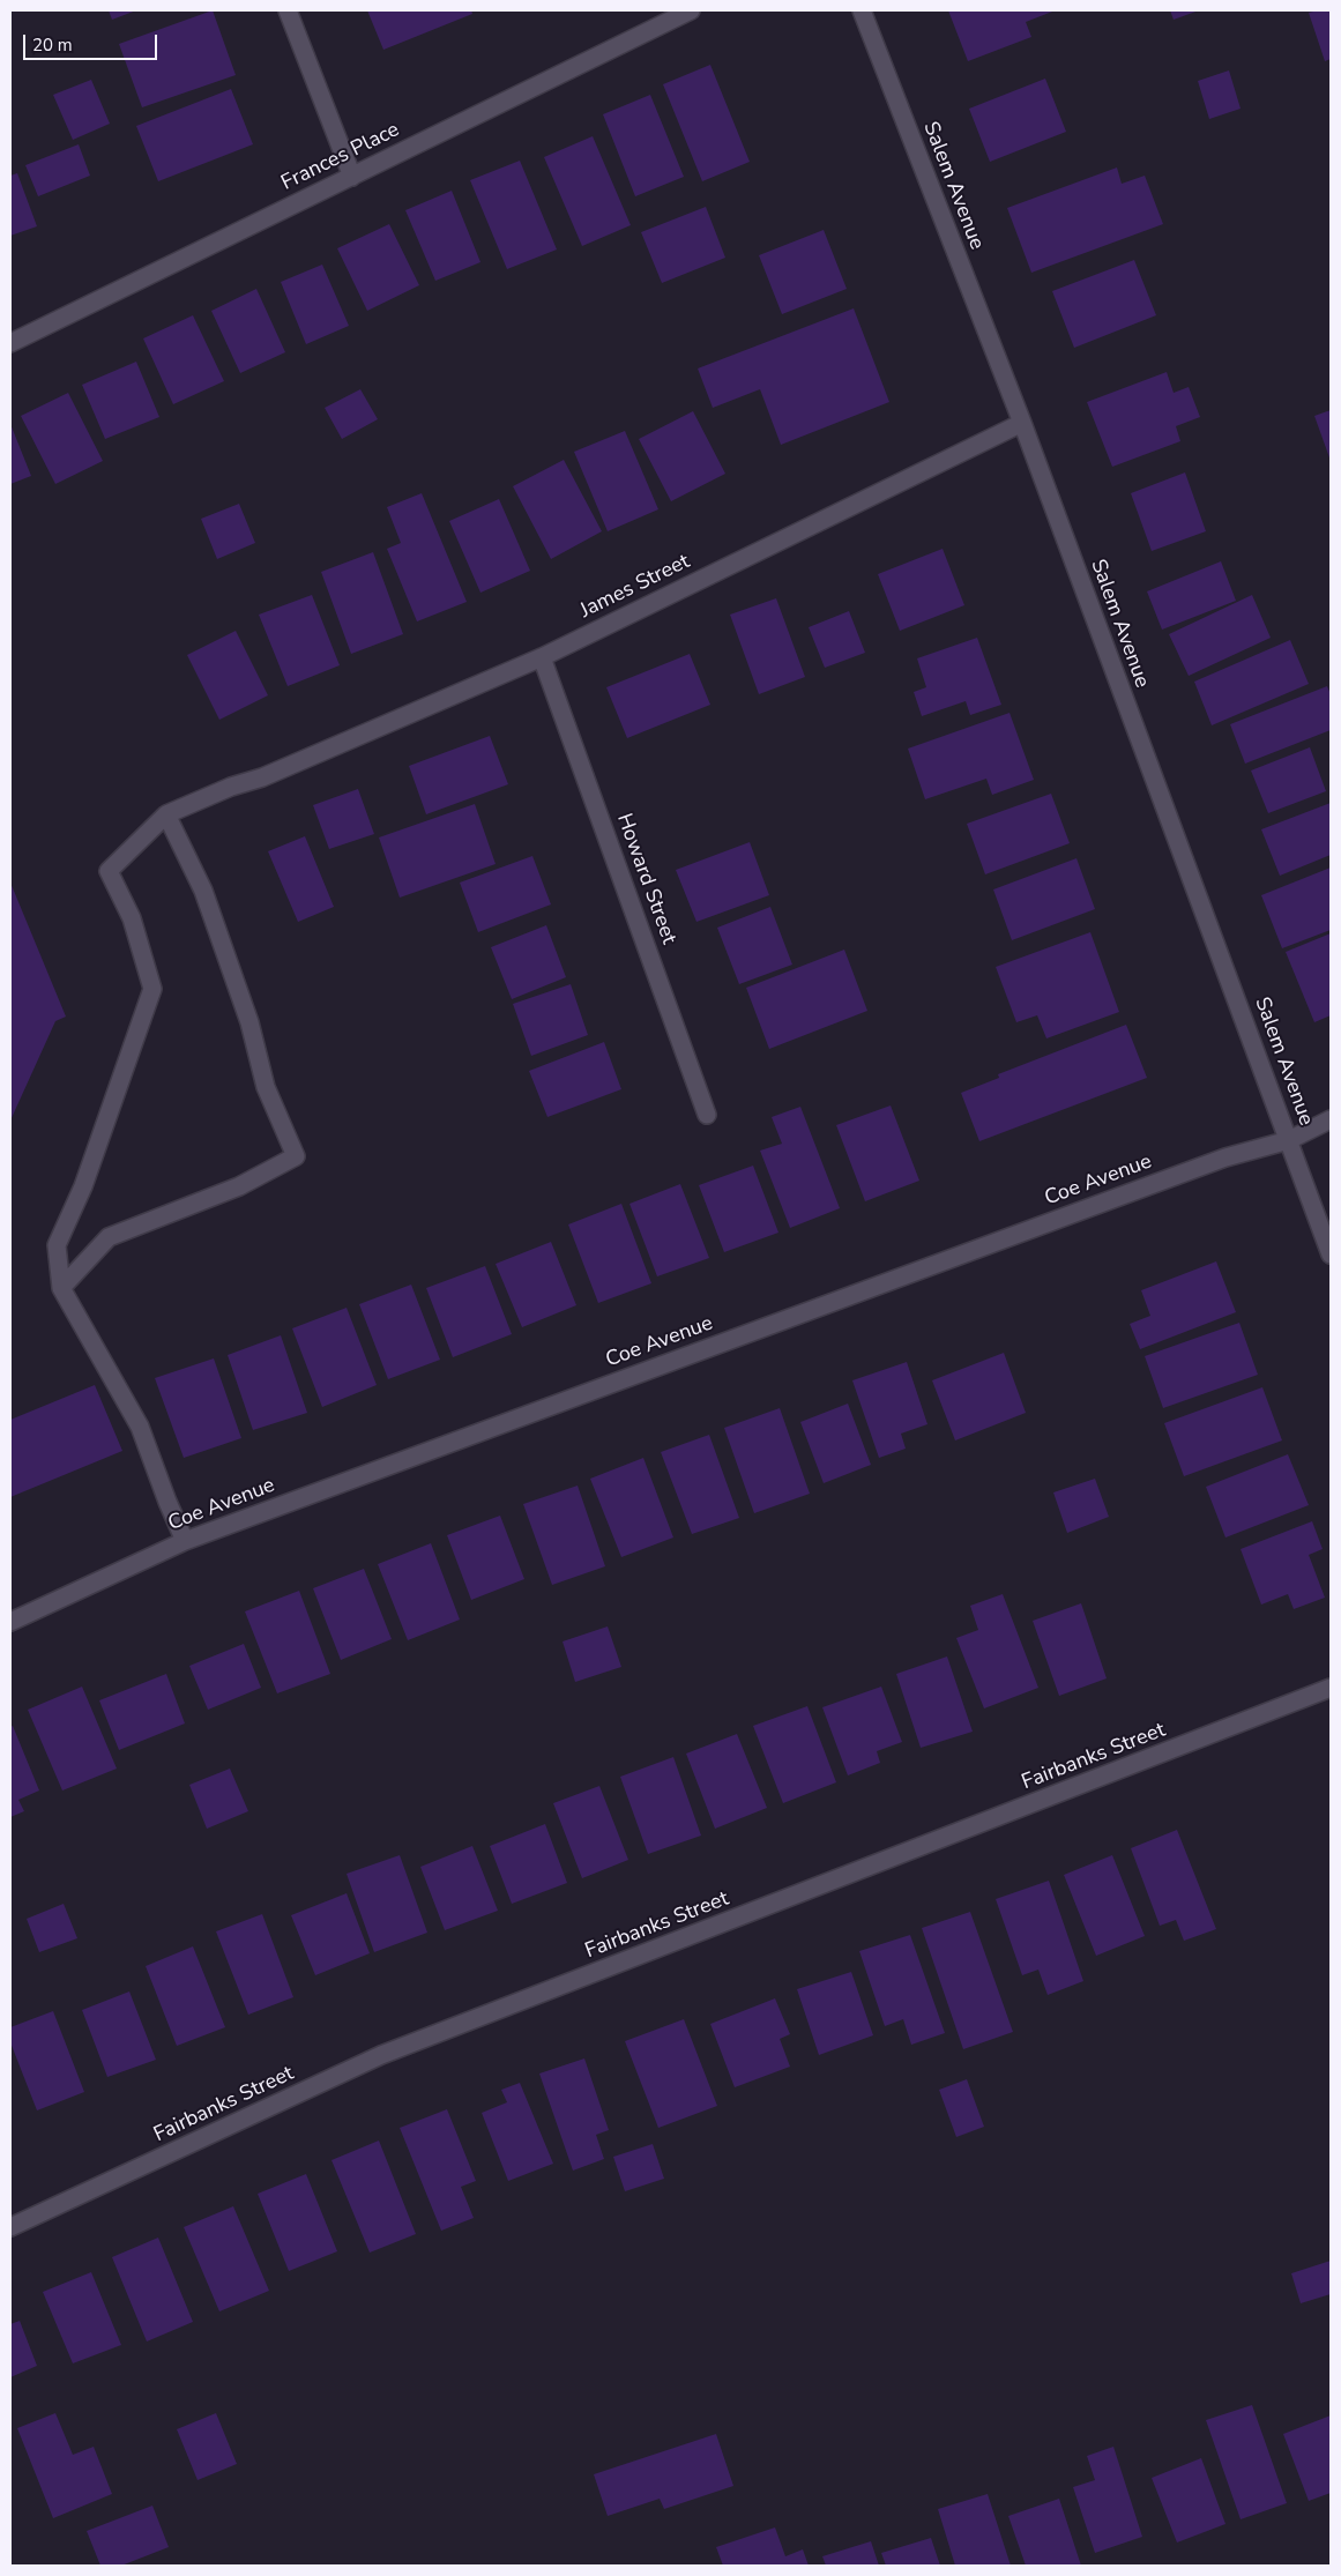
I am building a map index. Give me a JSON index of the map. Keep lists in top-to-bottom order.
{
  "streets": {
    "street": [
      "Frances Place",
      "Salem Avenue",
      "James Street",
      "Howard Street",
      "Coe Avenue",
      "Fairbanks Street"
    ]
  },
  "crossings": [
    ["Salem Avenue", "James Street"],
    ["Salem Avenue", "Coe Avenue"],
    ["James Street", "Howard Street"]
  ],
  "scale_bar": "20 m"
}
